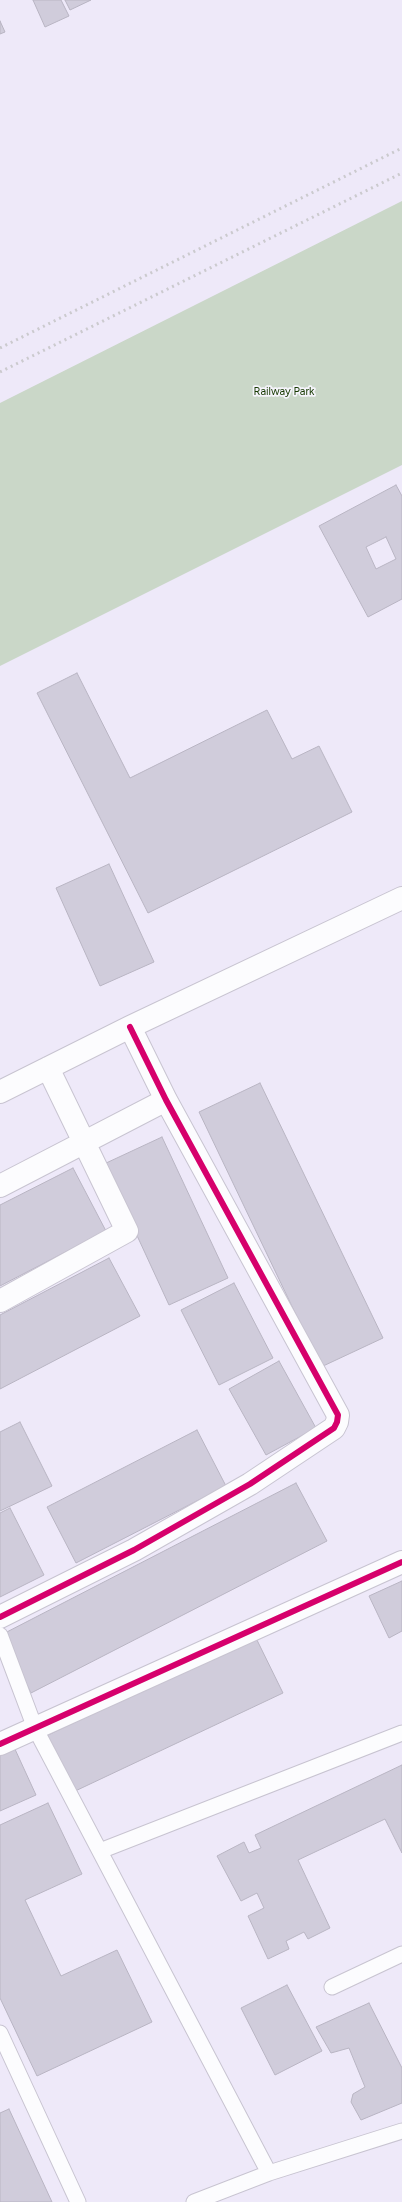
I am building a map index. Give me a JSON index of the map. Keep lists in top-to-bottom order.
{
  "parks": ["Railway Park"]
}
